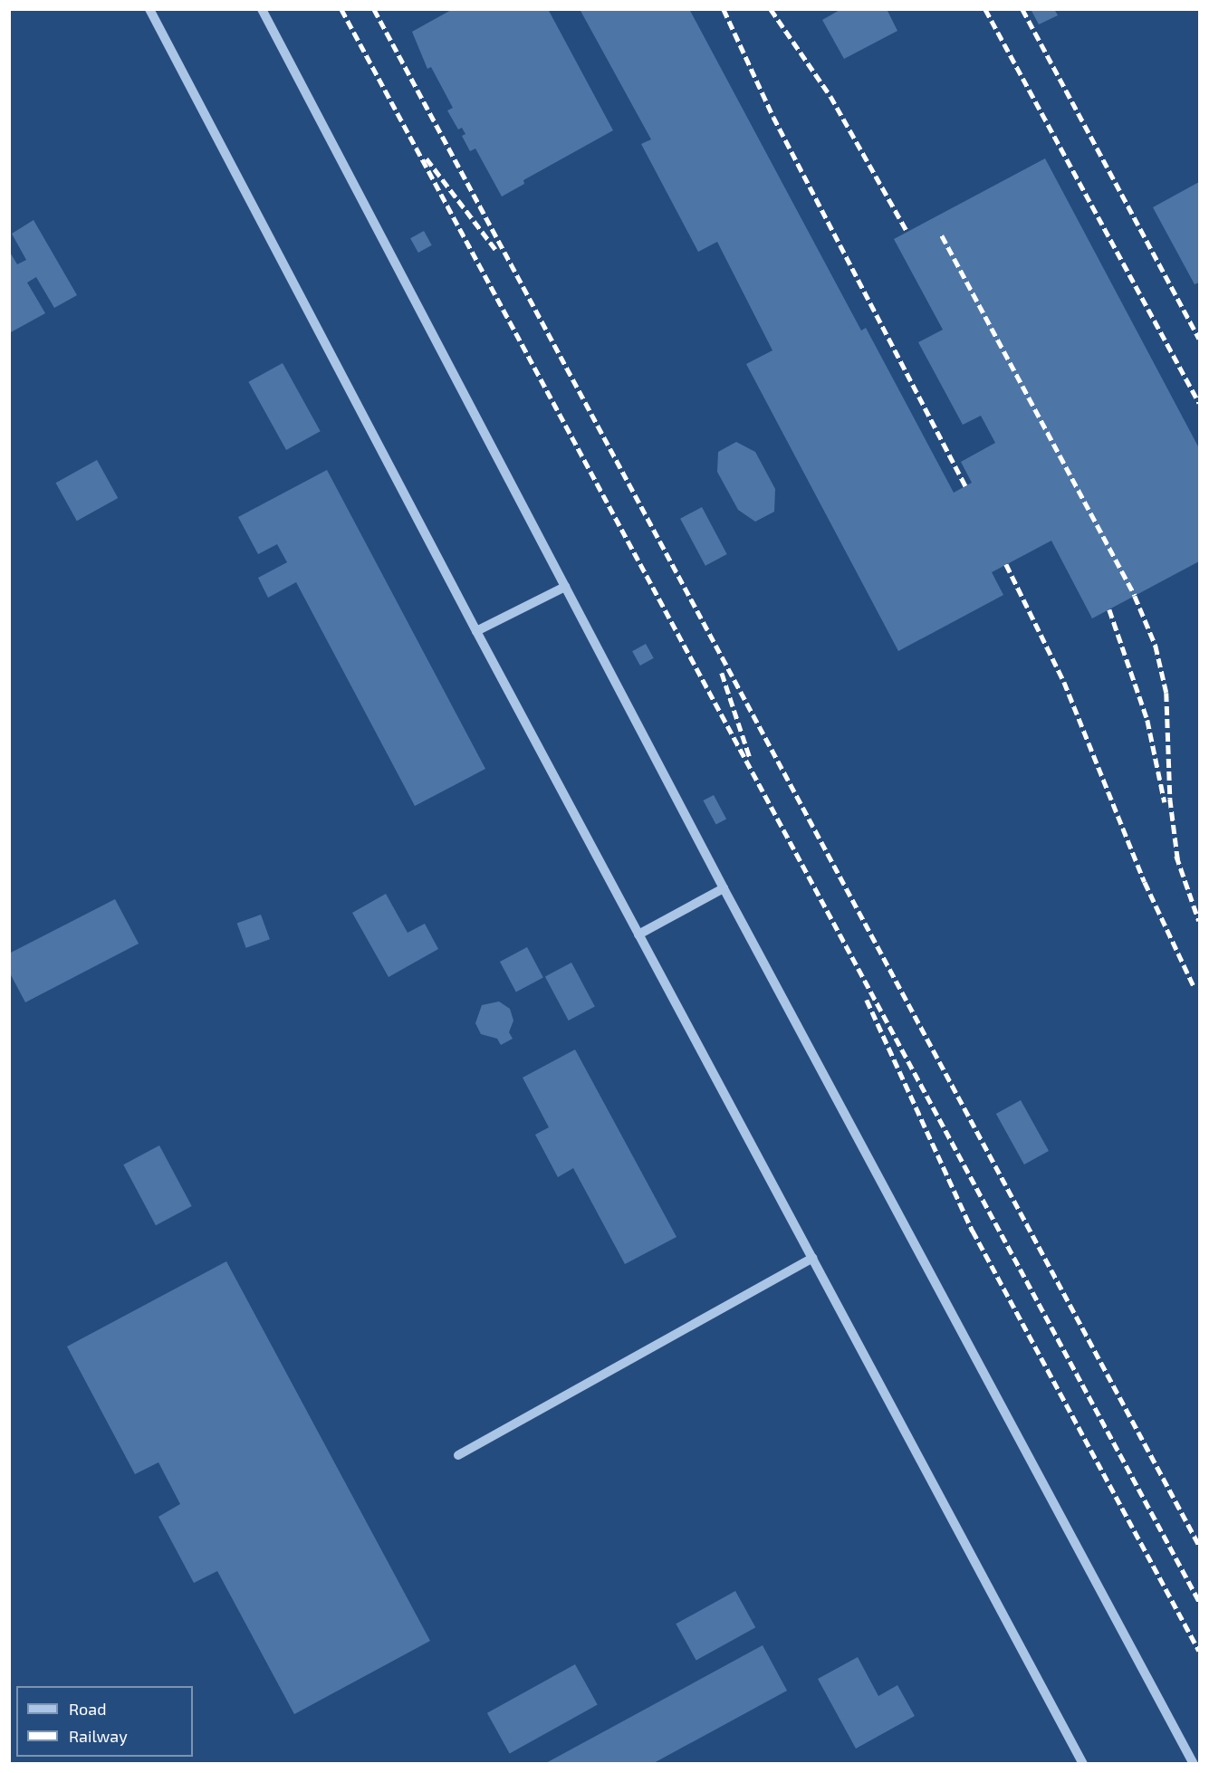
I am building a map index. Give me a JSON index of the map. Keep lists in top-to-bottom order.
{
  "legend": ["Road", "Railway"]
}
